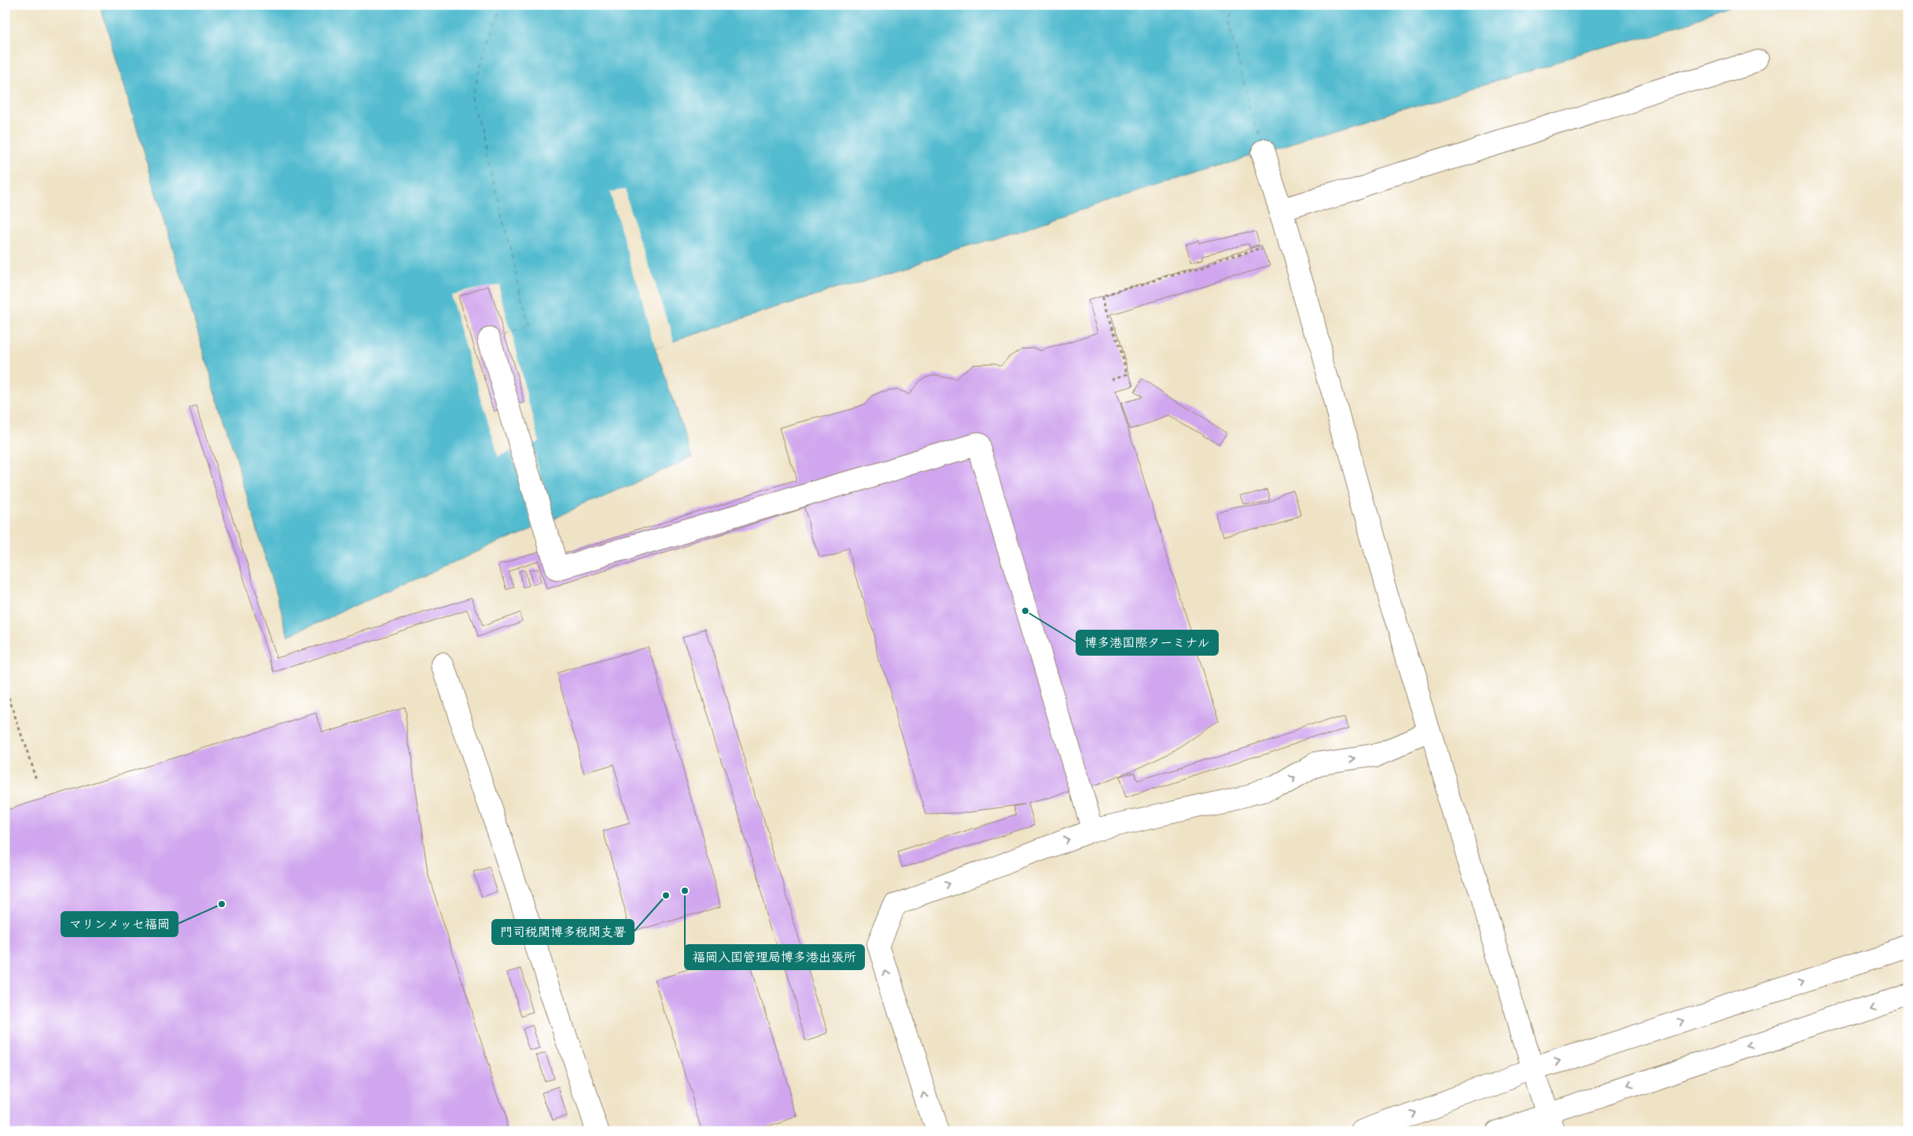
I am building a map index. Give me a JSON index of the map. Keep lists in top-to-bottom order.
{
  "places": [
    "博多港国際ターミナル",
    "福岡入国管理局博多港出張所",
    "門司税関博多税関支署",
    "マリンメッセ福岡"
  ]
}
